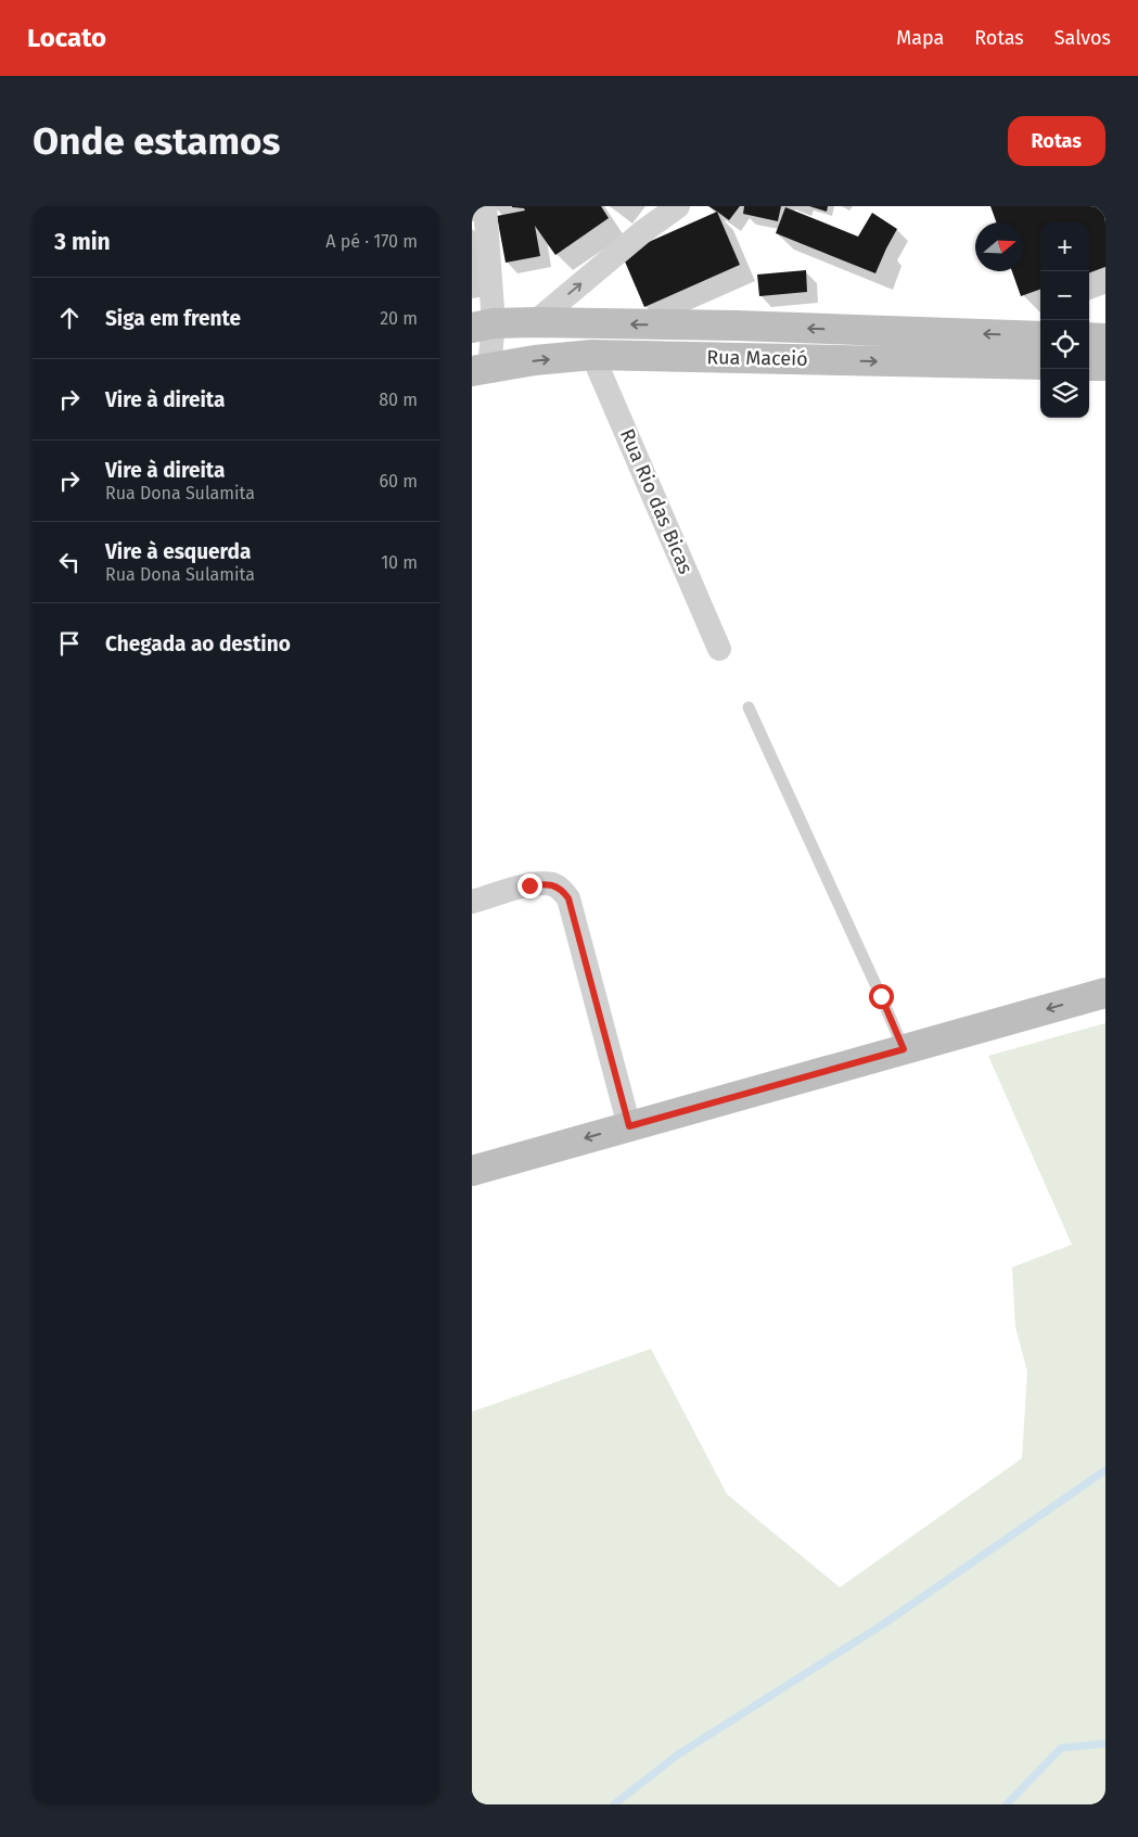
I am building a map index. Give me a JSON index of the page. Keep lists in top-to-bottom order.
{
  "streets": {
    "main road": ["Rua Maceió"],
    "street": ["Rua Rio das Bicas"]
  },
  "crossings": [
    ["Rua Maceió", "Rua Rio das Bicas"]
  ],
  "north": "right",
  "page": {
    "header": "Locato",
    "nav": ["Mapa", "Rotas", "Salvos"],
    "buttons": "Rotas",
    "title": "Onde estamos",
    "heading": ["3 min", "A pé · 170 m"],
    "map_buttons": ["+", "−"],
    "list": [
      ["Siga em frente", "20 m"],
      ["Vire à direita", "80 m"],
      ["Vire à direita", "Rua Dona Sulamita", "60 m"],
      ["Vire à esquerda", "Rua Dona Sulamita", "10 m"],
      "Chegada ao destino"
    ]
  }
}
